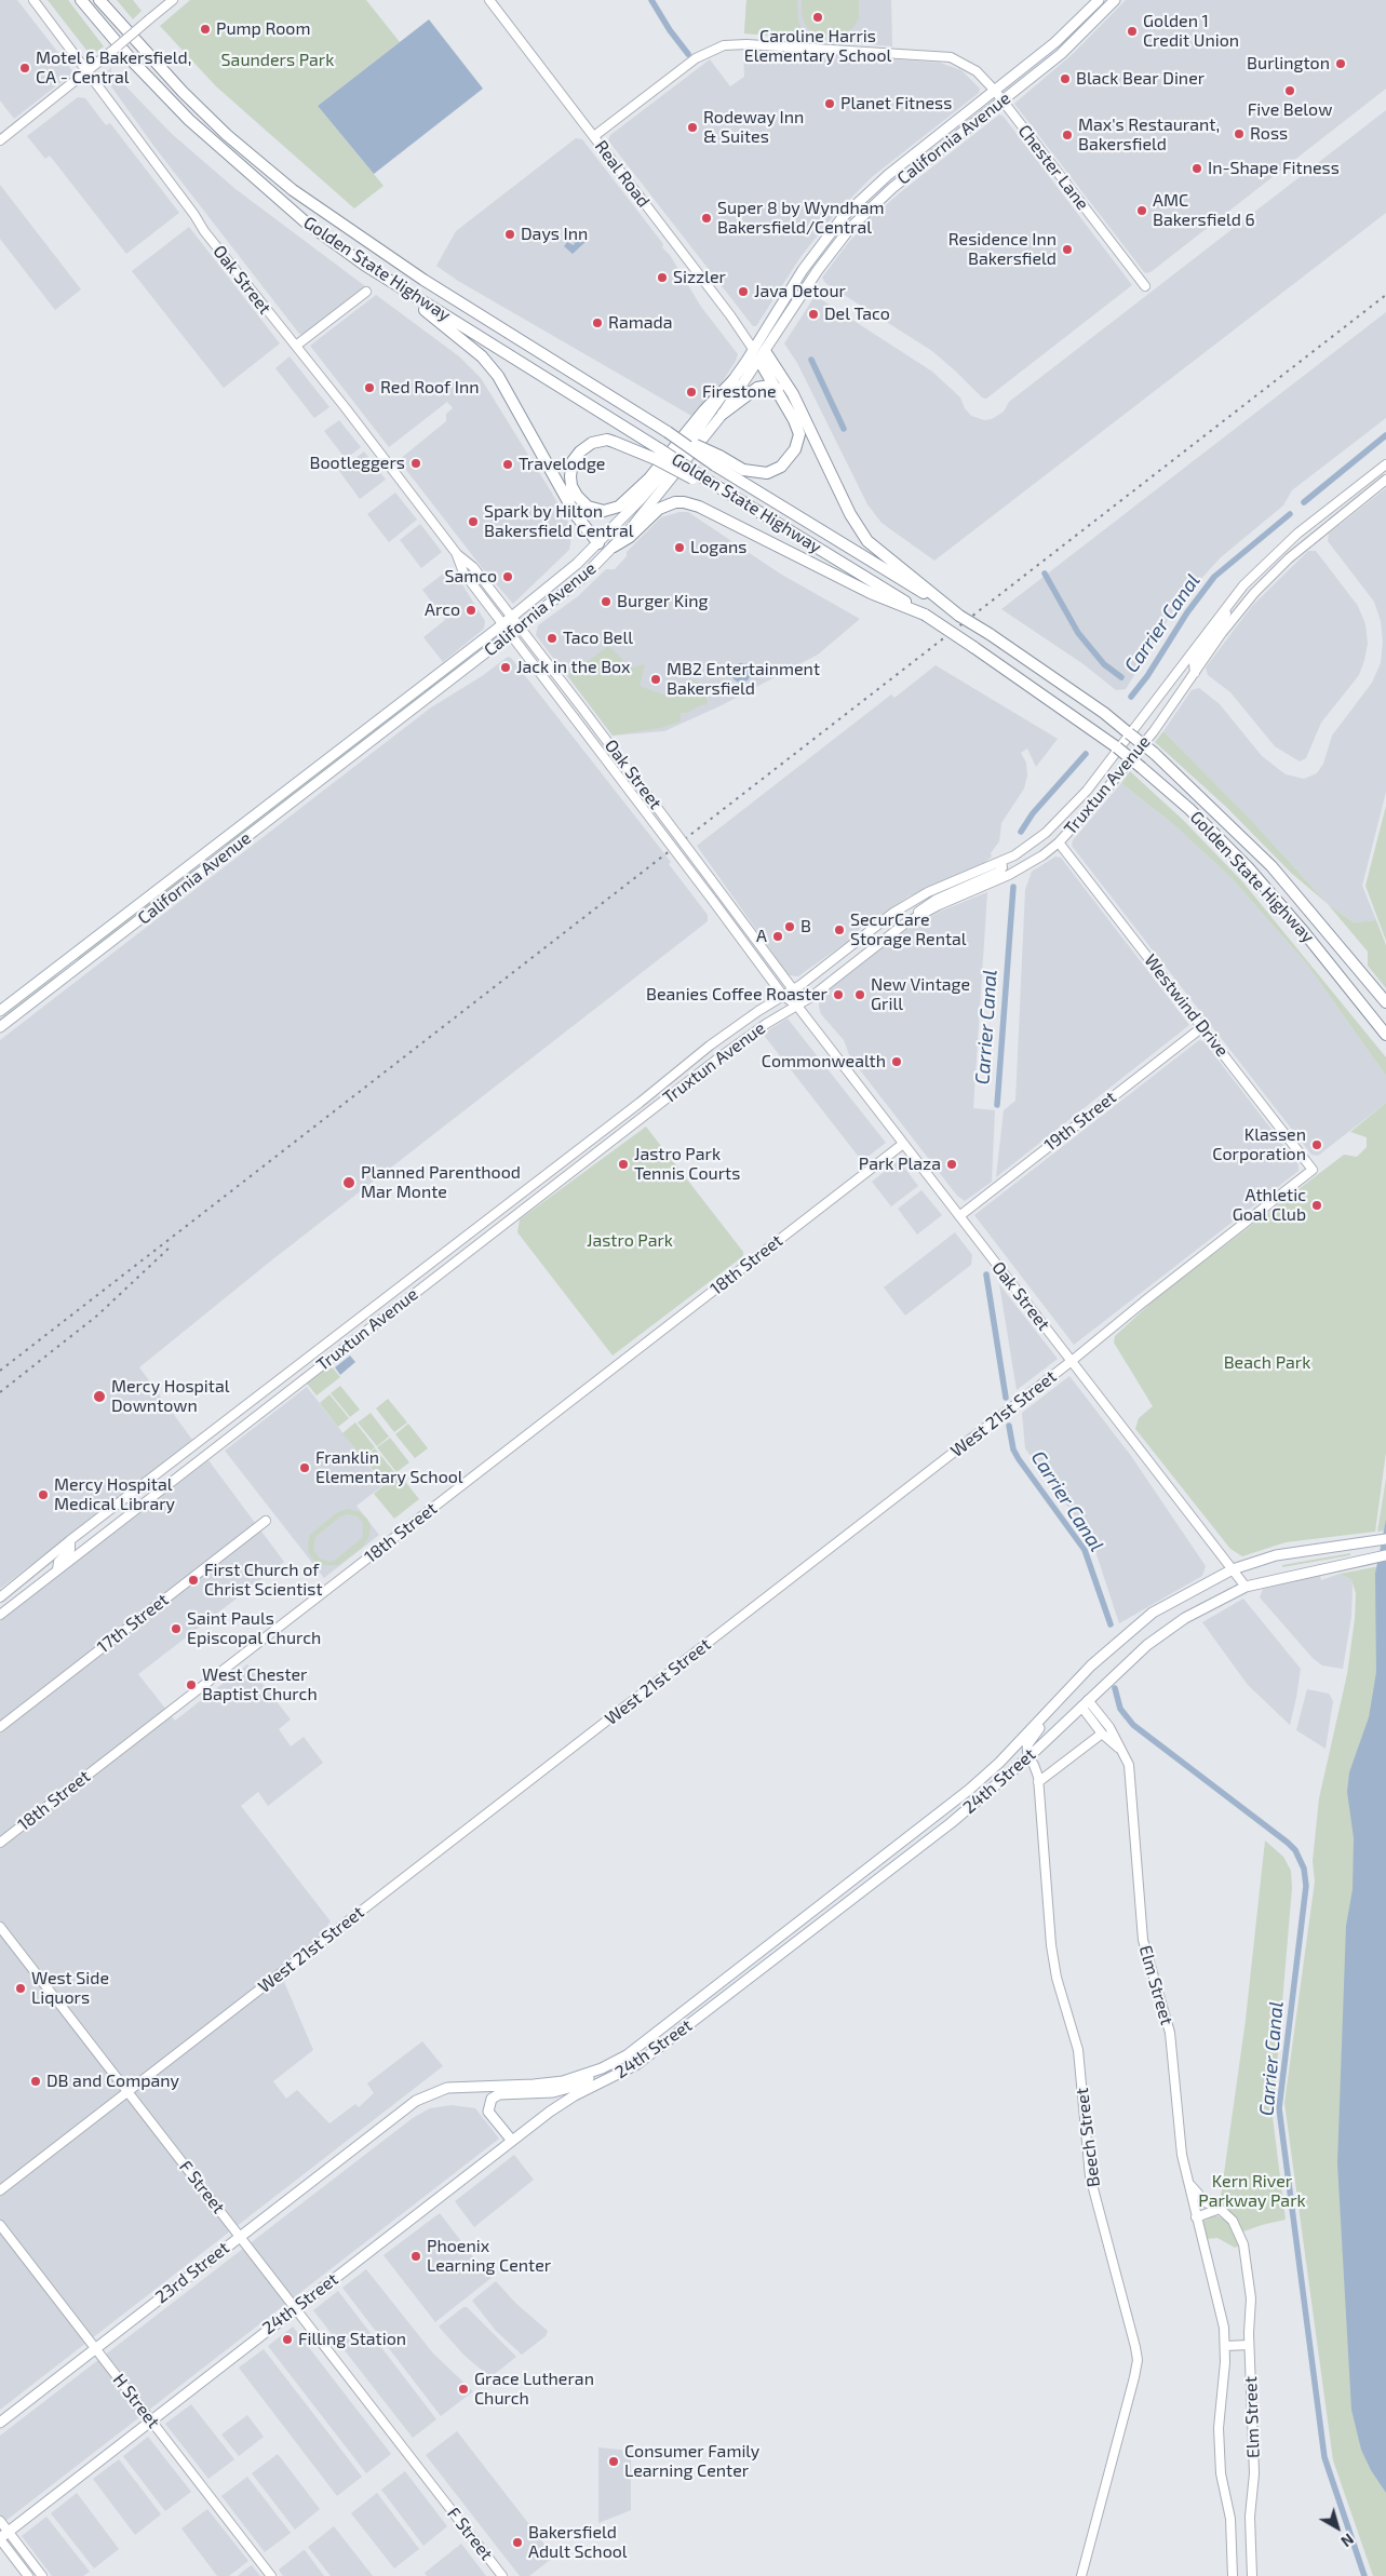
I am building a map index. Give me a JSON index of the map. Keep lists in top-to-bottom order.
{
  "streets": {
    "highway": ["Golden State Highway"],
    "main road": ["California Avenue", "24th Street", "23rd Street"],
    "street": [
      "Chester Lane",
      "Real Road",
      "Oak Street",
      "Truxtun Avenue",
      "Westwind Drive",
      "19th Street",
      "18th Street",
      "West 21st Street",
      "17th Street",
      "Elm Street",
      "Beech Street",
      "F Street",
      "H Street"
    ]
  },
  "crossings": [
    ["California Avenue", "Chester Lane"],
    ["California Avenue", "Real Road"],
    ["California Avenue", "Oak Street"],
    ["Chester Lane", "Real Road"],
    ["Oak Street", "Truxtun Avenue"],
    ["Oak Street", "19th Street"],
    ["Oak Street", "18th Street"],
    ["Oak Street", "West 21st Street"],
    ["Oak Street", "24th Street"],
    ["Truxtun Avenue", "Westwind Drive"],
    ["Westwind Drive", "19th Street"],
    ["Westwind Drive", "West 21st Street"],
    ["West 21st Street", "F Street"],
    ["24th Street", "Elm Street"],
    ["24th Street", "Beech Street"],
    ["24th Street", "F Street"],
    ["24th Street", "23rd Street"],
    ["24th Street", "H Street"],
    ["F Street", "23rd Street"],
    ["23rd Street", "H Street"]
  ],
  "water": ["Carrier Canal"],
  "parks": [
    "Saunders Park",
    "Jastro Park",
    "Beach Park",
    "Kern River Parkway Park"
  ],
  "places": [
    "Caroline Harris Elementary School",
    "Pump Room",
    "Golden 1 Credit Union",
    "Burlington",
    "Motel 6 Bakersfield, CA - Central",
    "Black Bear Diner",
    "Five Below",
    "Planet Fitness",
    "Rodeway Inn & Suites",
    "Ross",
    "Max's Restaurant, Bakersfield",
    "In-Shape Fitness",
    "AMC Bakersfield 6",
    "Super 8 by Wyndham Bakersfield/Central",
    "Days Inn",
    "Residence Inn Bakersfield",
    "Sizzler",
    "Java Detour",
    "Del Taco",
    "Ramada",
    "Red Roof Inn",
    "Firestone",
    "Bootleggers",
    "Travelodge",
    "Spark by Hilton Bakersfield Central",
    "Logans",
    "Samco",
    "Burger King",
    "Arco",
    "Taco Bell",
    "Jack in the Box",
    "MB2 Entertainment Bakersfield",
    "B",
    "SecurCare Storage Rental",
    "A",
    "Beanies Coffee Roaster",
    "New Vintage Grill",
    "Commonwealth",
    "Klassen Corporation",
    "Jastro Park Tennis Courts",
    "Park Plaza",
    "Planned Parenthood Mar Monte",
    "Athletic Goal Club",
    "Mercy Hospital Downtown",
    "Franklin Elementary School",
    "Mercy Hospital Medical Library",
    "First Church of Christ Scientist",
    "Saint Pauls Episcopal Church",
    "West Chester Baptist Church",
    "West Side Liquors",
    "DB and Company",
    "Phoenix Learning Center",
    "Filling Station",
    "Grace Lutheran Church",
    "Consumer Family Learning Center",
    "Bakersfield Adult School"
  ],
  "north": "bottom right"
}
